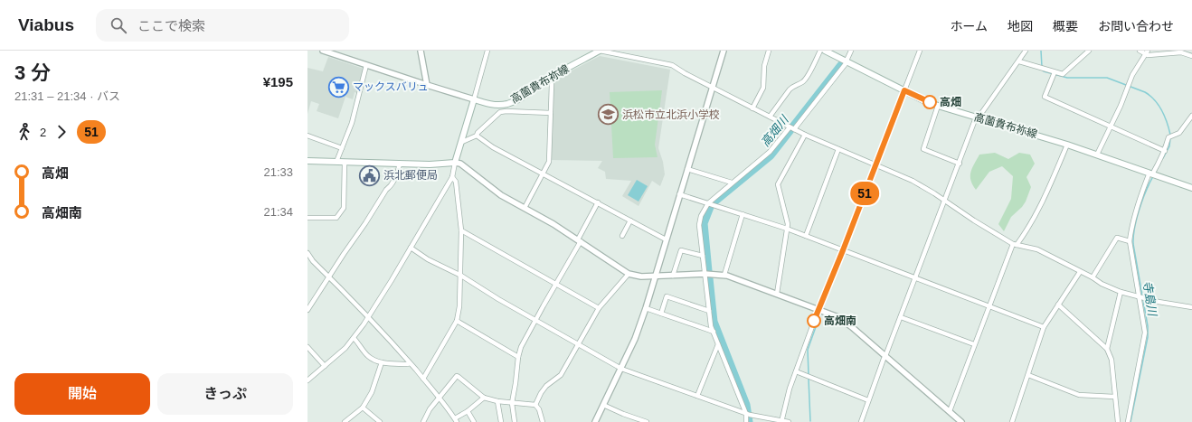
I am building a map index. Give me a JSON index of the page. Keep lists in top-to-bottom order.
{
  "streets": {
    "main road": ["高薗貴布祢線"]
  },
  "water": ["高畑川", "寺島川"],
  "places": {
    "supermarket": ["マックスバリュ"],
    "other": ["高畑", "高畑南"],
    "school or university": ["浜松市立北浜小学校"],
    "public building": ["浜北郵便局"]
  },
  "lines": ["bus line 51"],
  "page": {
    "header": "Viabus",
    "search": "ここで検索",
    "nav": [
      "ホーム",
      "地図",
      "概要",
      "お問い合わせ"
    ],
    "heading": ["3 分", "21:31 – 21:34 · バス", "¥195"],
    "on_map": "51",
    "legs": ["2", "51"],
    "list": [
      {
        "name": "高畑",
        "value": "21:33"
      },
      {
        "name": "高畑南",
        "value": "21:34"
      }
    ],
    "buttons": ["開始", "きっぷ"]
  }
}
